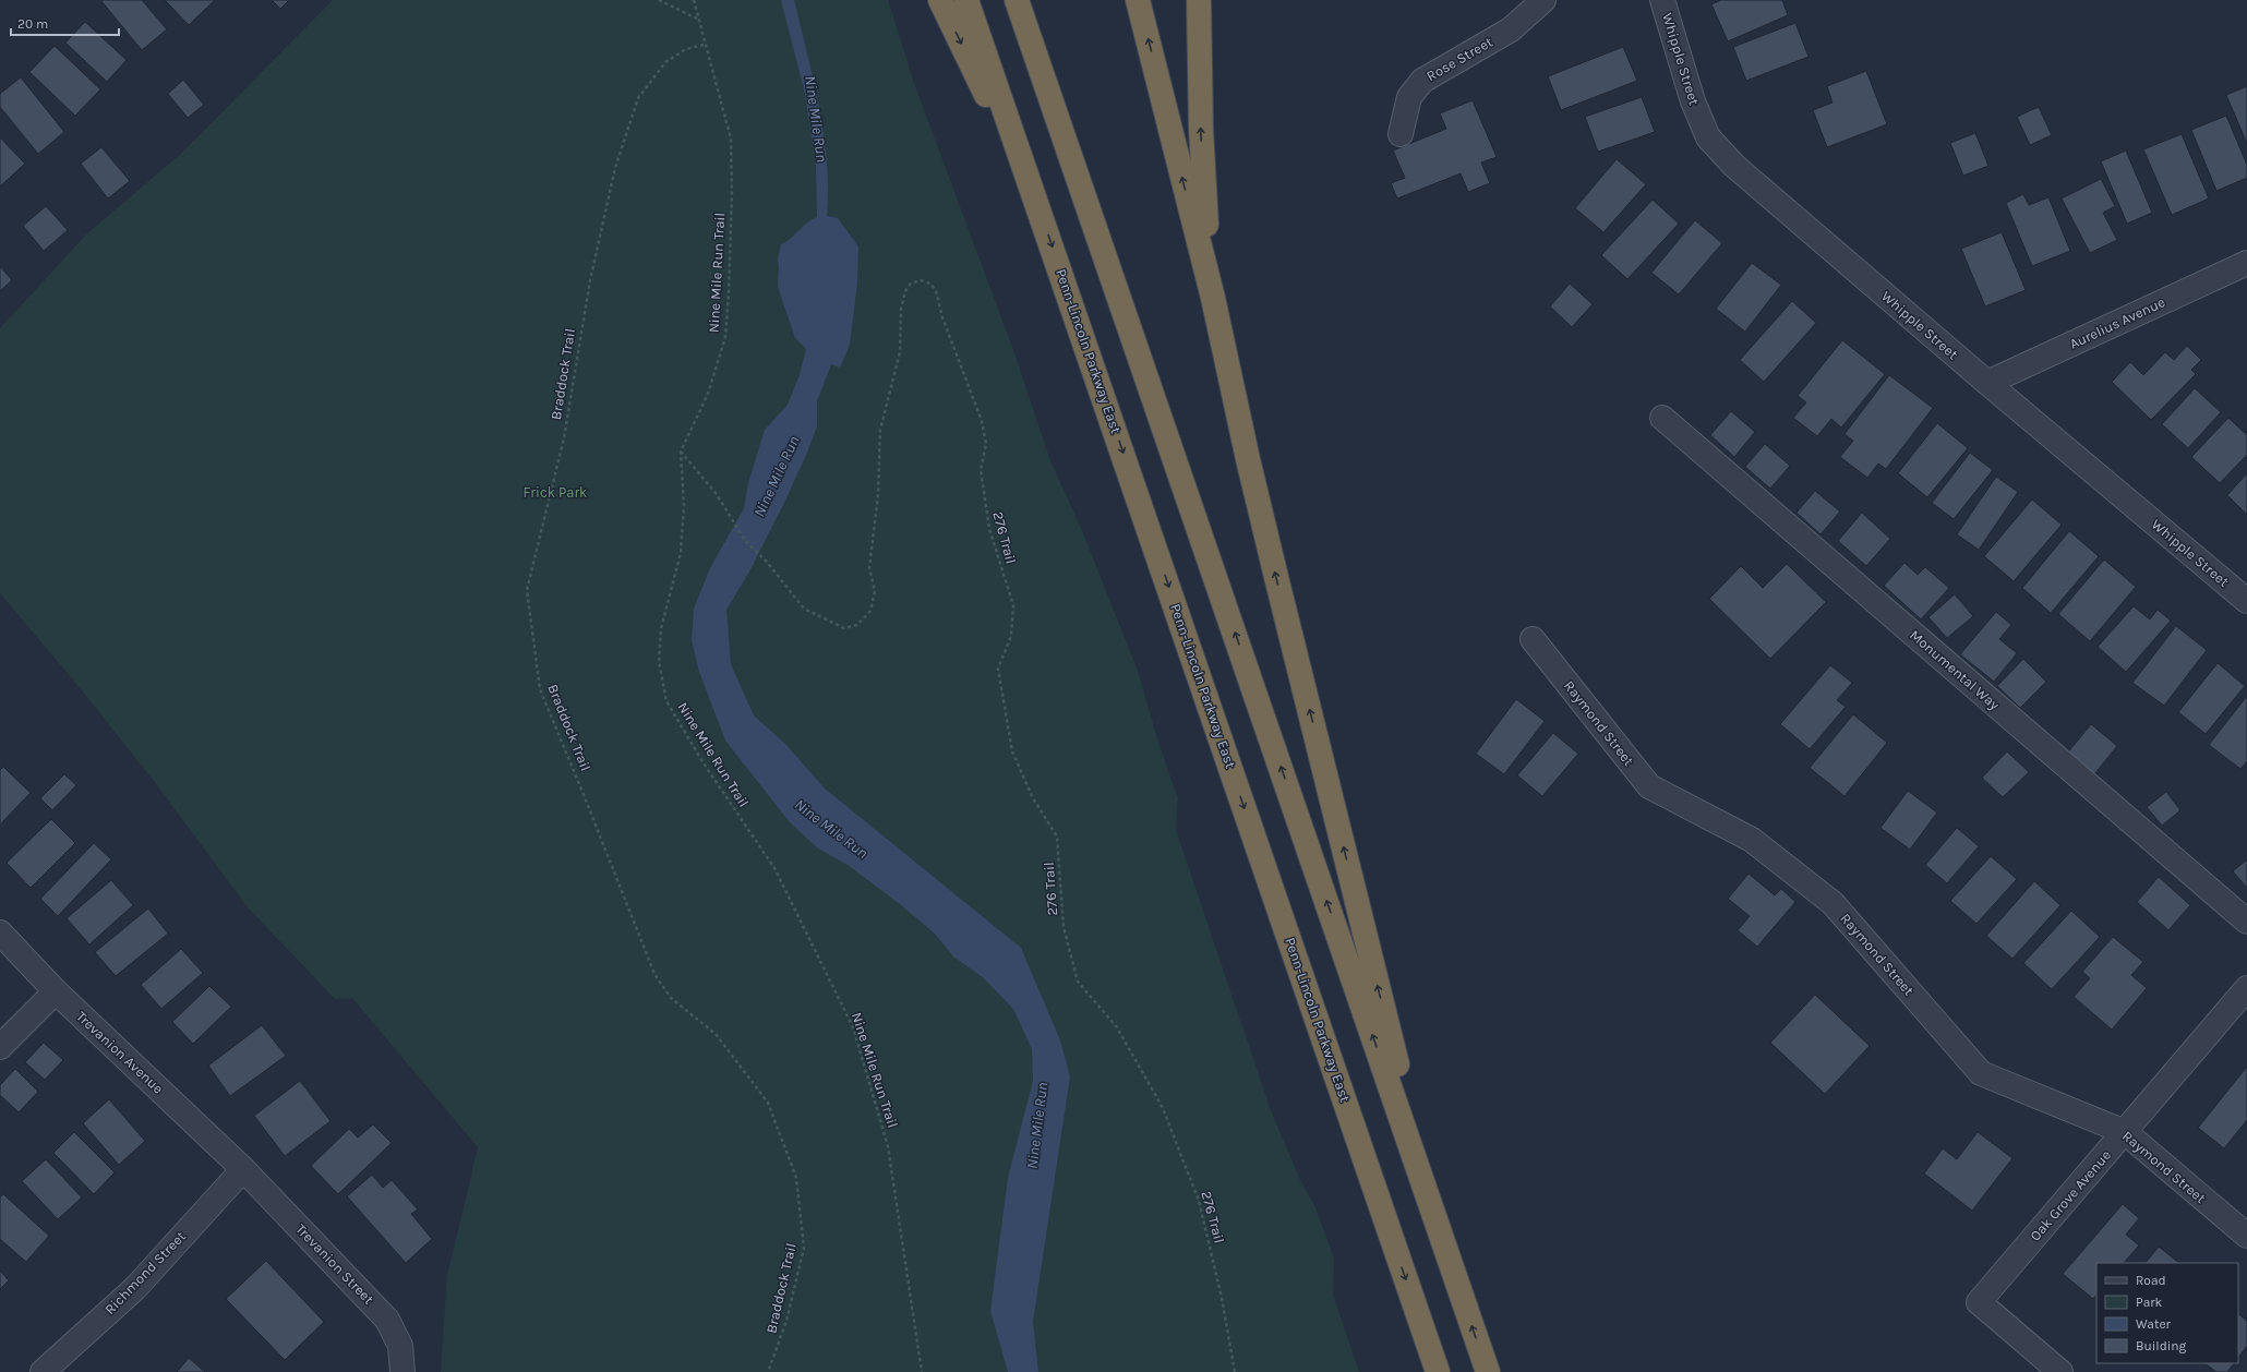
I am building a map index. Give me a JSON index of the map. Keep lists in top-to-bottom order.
{
  "streets": {
    "highway": ["Penn-Lincoln Parkway East"],
    "street": [
      "Rose Street",
      "Whipple Street",
      "Aurelius Avenue",
      "Monumental Way",
      "Raymond Street",
      "Trevanion Avenue",
      "Oak Grove Avenue",
      "Trevanion Street",
      "Richmond Street"
    ],
    "path": ["Nine Mile Run Trail", "Braddock Trail", "276 Trail"]
  },
  "crossings": [
    ["Whipple Street", "Aurelius Avenue"],
    ["Nine Mile Run Trail", "Braddock Trail"],
    ["Nine Mile Run Trail", "276 Trail"],
    ["Raymond Street", "Oak Grove Avenue"],
    ["Trevanion Avenue", "Trevanion Street"],
    ["Trevanion Avenue", "Richmond Street"],
    ["Trevanion Street", "Richmond Street"]
  ],
  "water": ["Nine Mile Run"],
  "parks": ["Frick Park"],
  "legend": [
    "Road",
    "Park",
    "Water",
    "Building"
  ],
  "scale_bar": "20 m"
}
